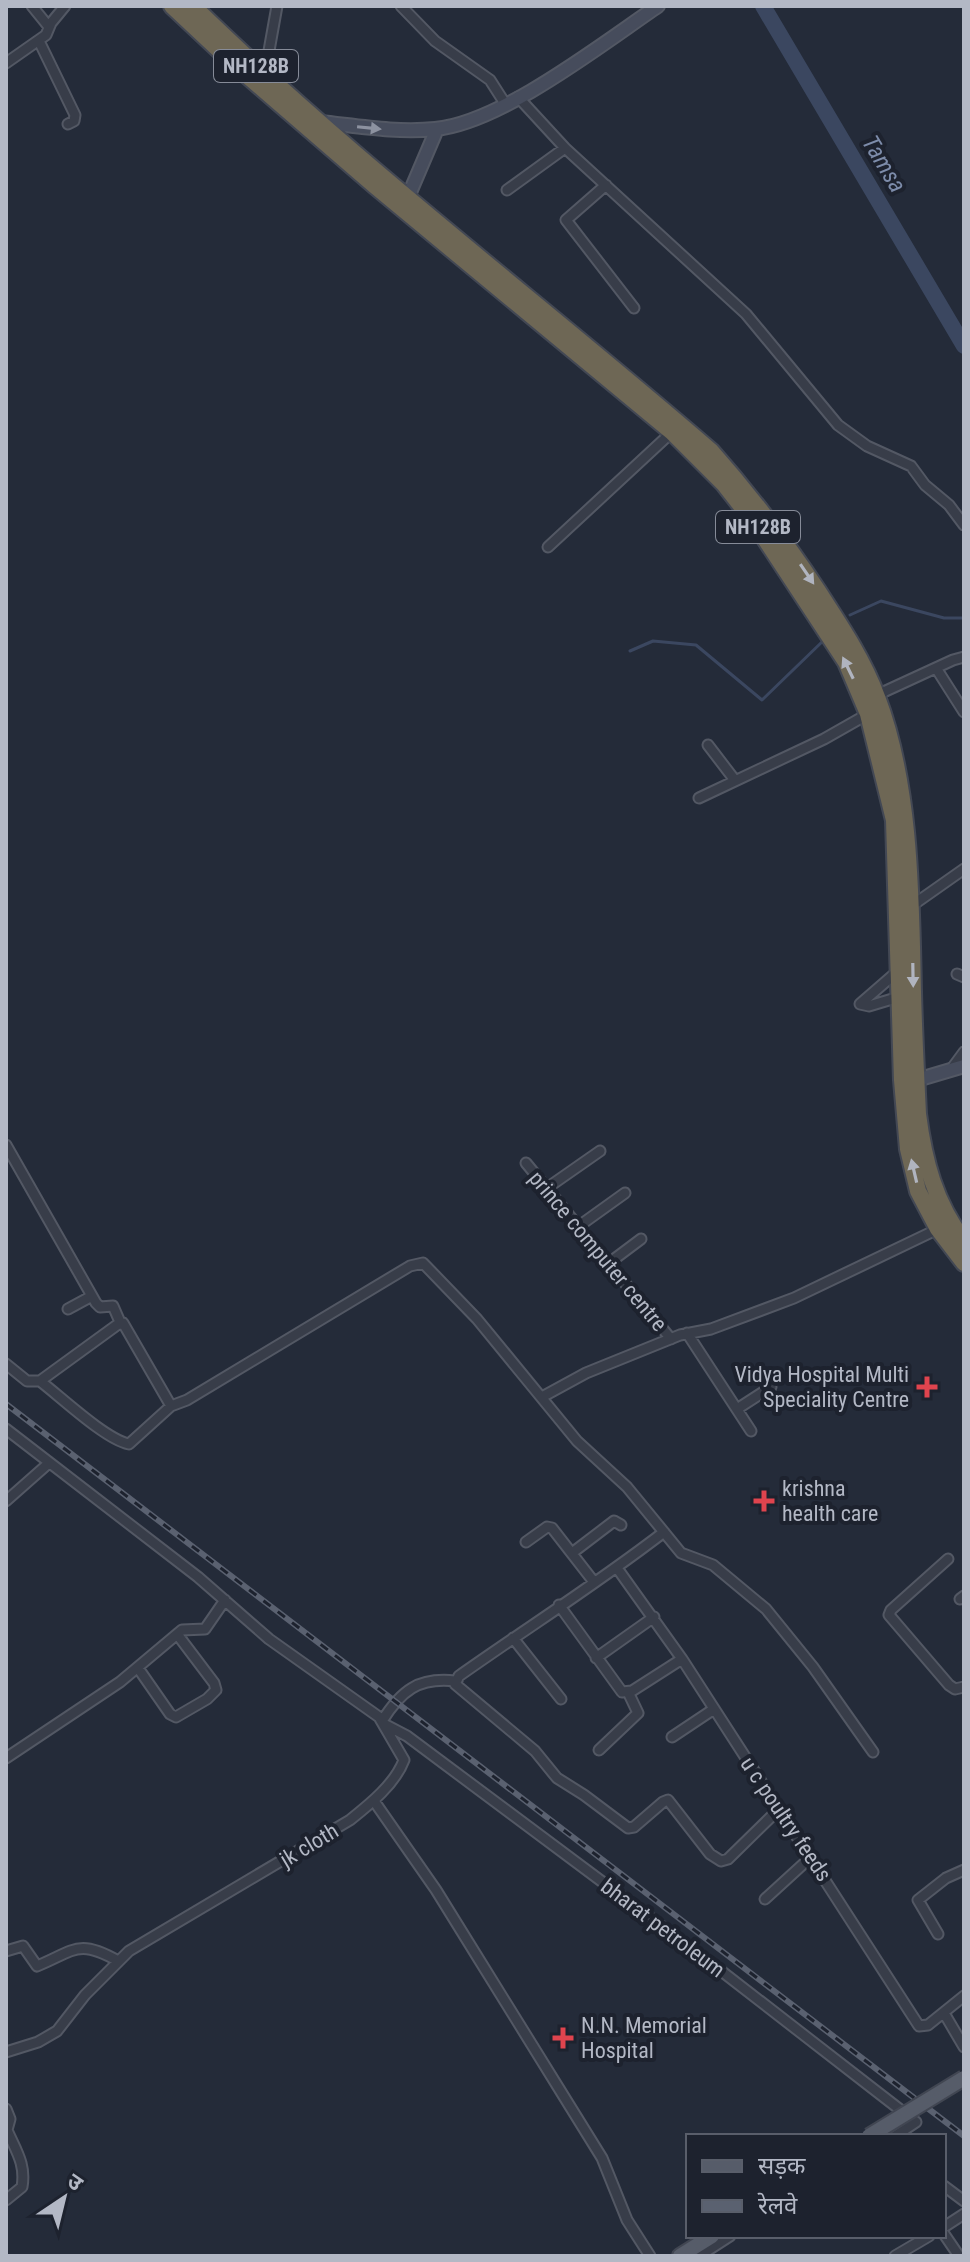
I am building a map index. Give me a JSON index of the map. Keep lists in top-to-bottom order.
{
  "streets": {
    "highway": ["NH128B"],
    "street": [
      "prince computer centre",
      "u c poultry feeds",
      "jk cloth",
      "bharat petroleum"
    ]
  },
  "crossings": [
    ["jk cloth", "bharat petroleum"]
  ],
  "water": ["Tamsa"],
  "places": {
    "health": ["Vidya Hospital Multi Speciality Centre", "krishna health care", "N.N. Memorial Hospital"]
  },
  "legend": ["सड़क", "रेलवे"],
  "north": "top right"
}
